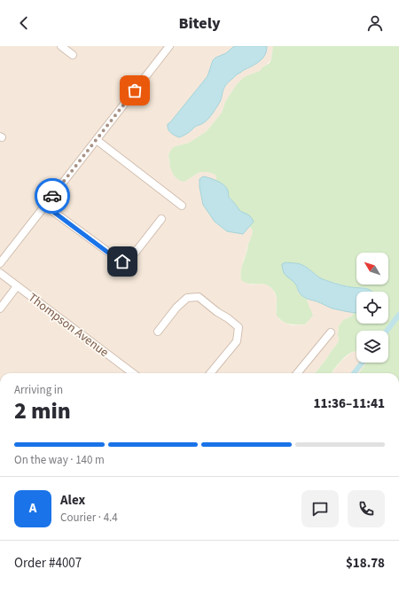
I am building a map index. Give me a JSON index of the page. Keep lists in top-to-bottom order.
{
  "streets": {
    "street": ["Thompson Avenue"]
  },
  "north": "top left",
  "page": {
    "header": "Bitely",
    "heading": ["2 min", "Arriving in", "11:36–11:41"],
    "panel": [
      "Alex",
      "Courier · 4.4",
      "Order #4007",
      "$18.78"
    ],
    "bar": "On the way · 140 m",
    "round": "A"
  }
}
